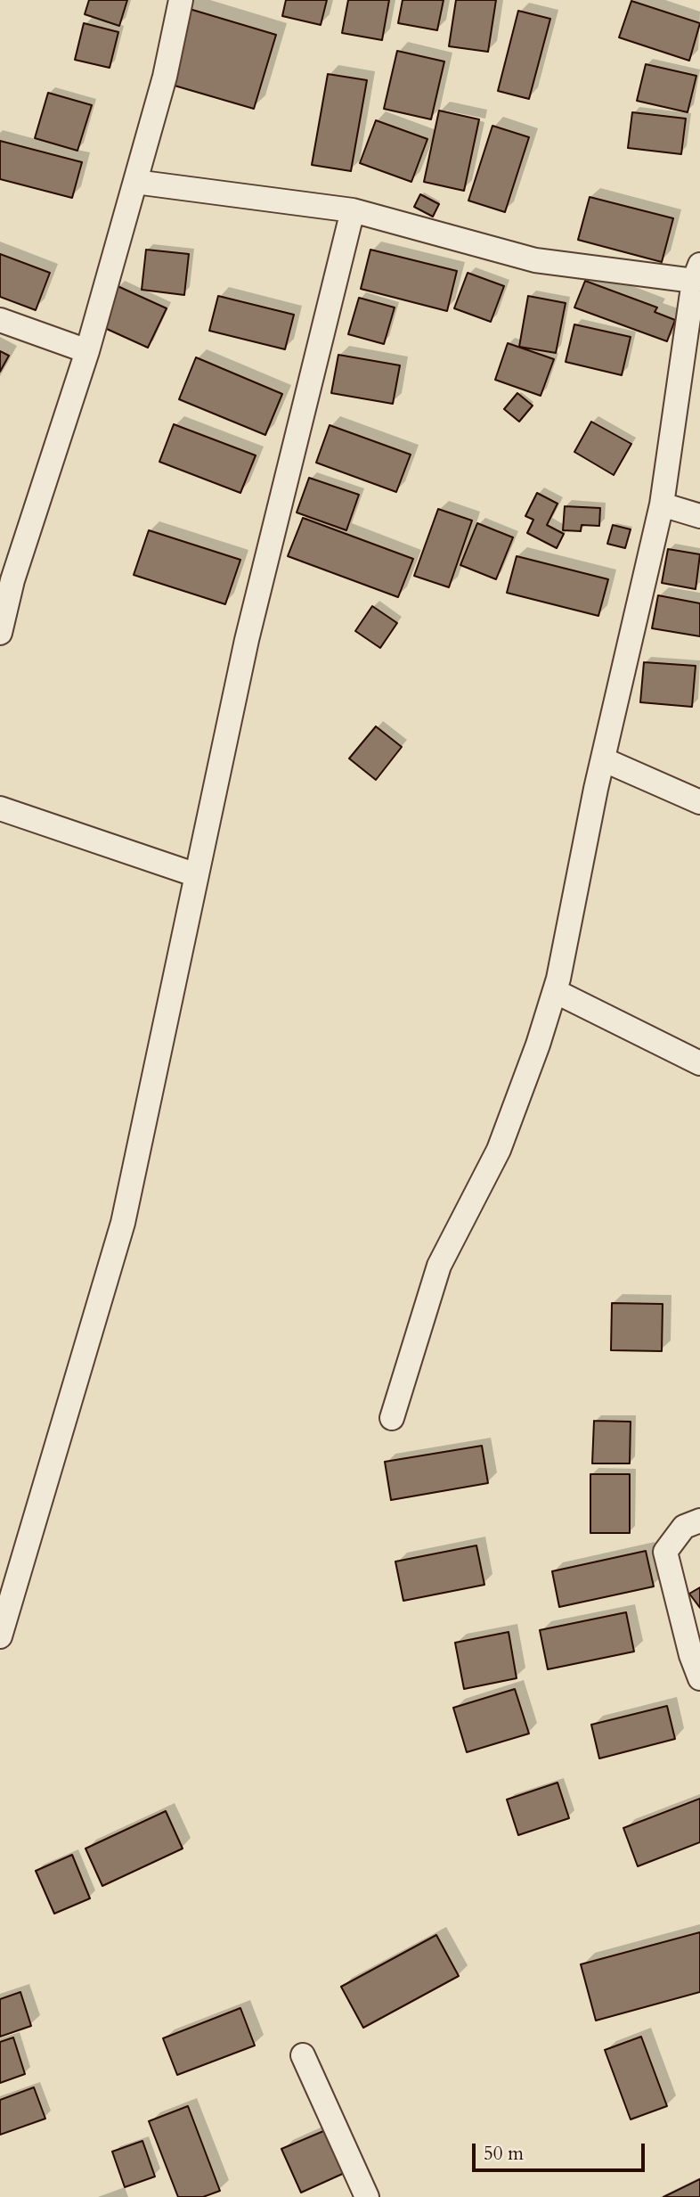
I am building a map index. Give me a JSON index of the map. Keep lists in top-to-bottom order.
{
  "scale_bar": "50 m"
}
